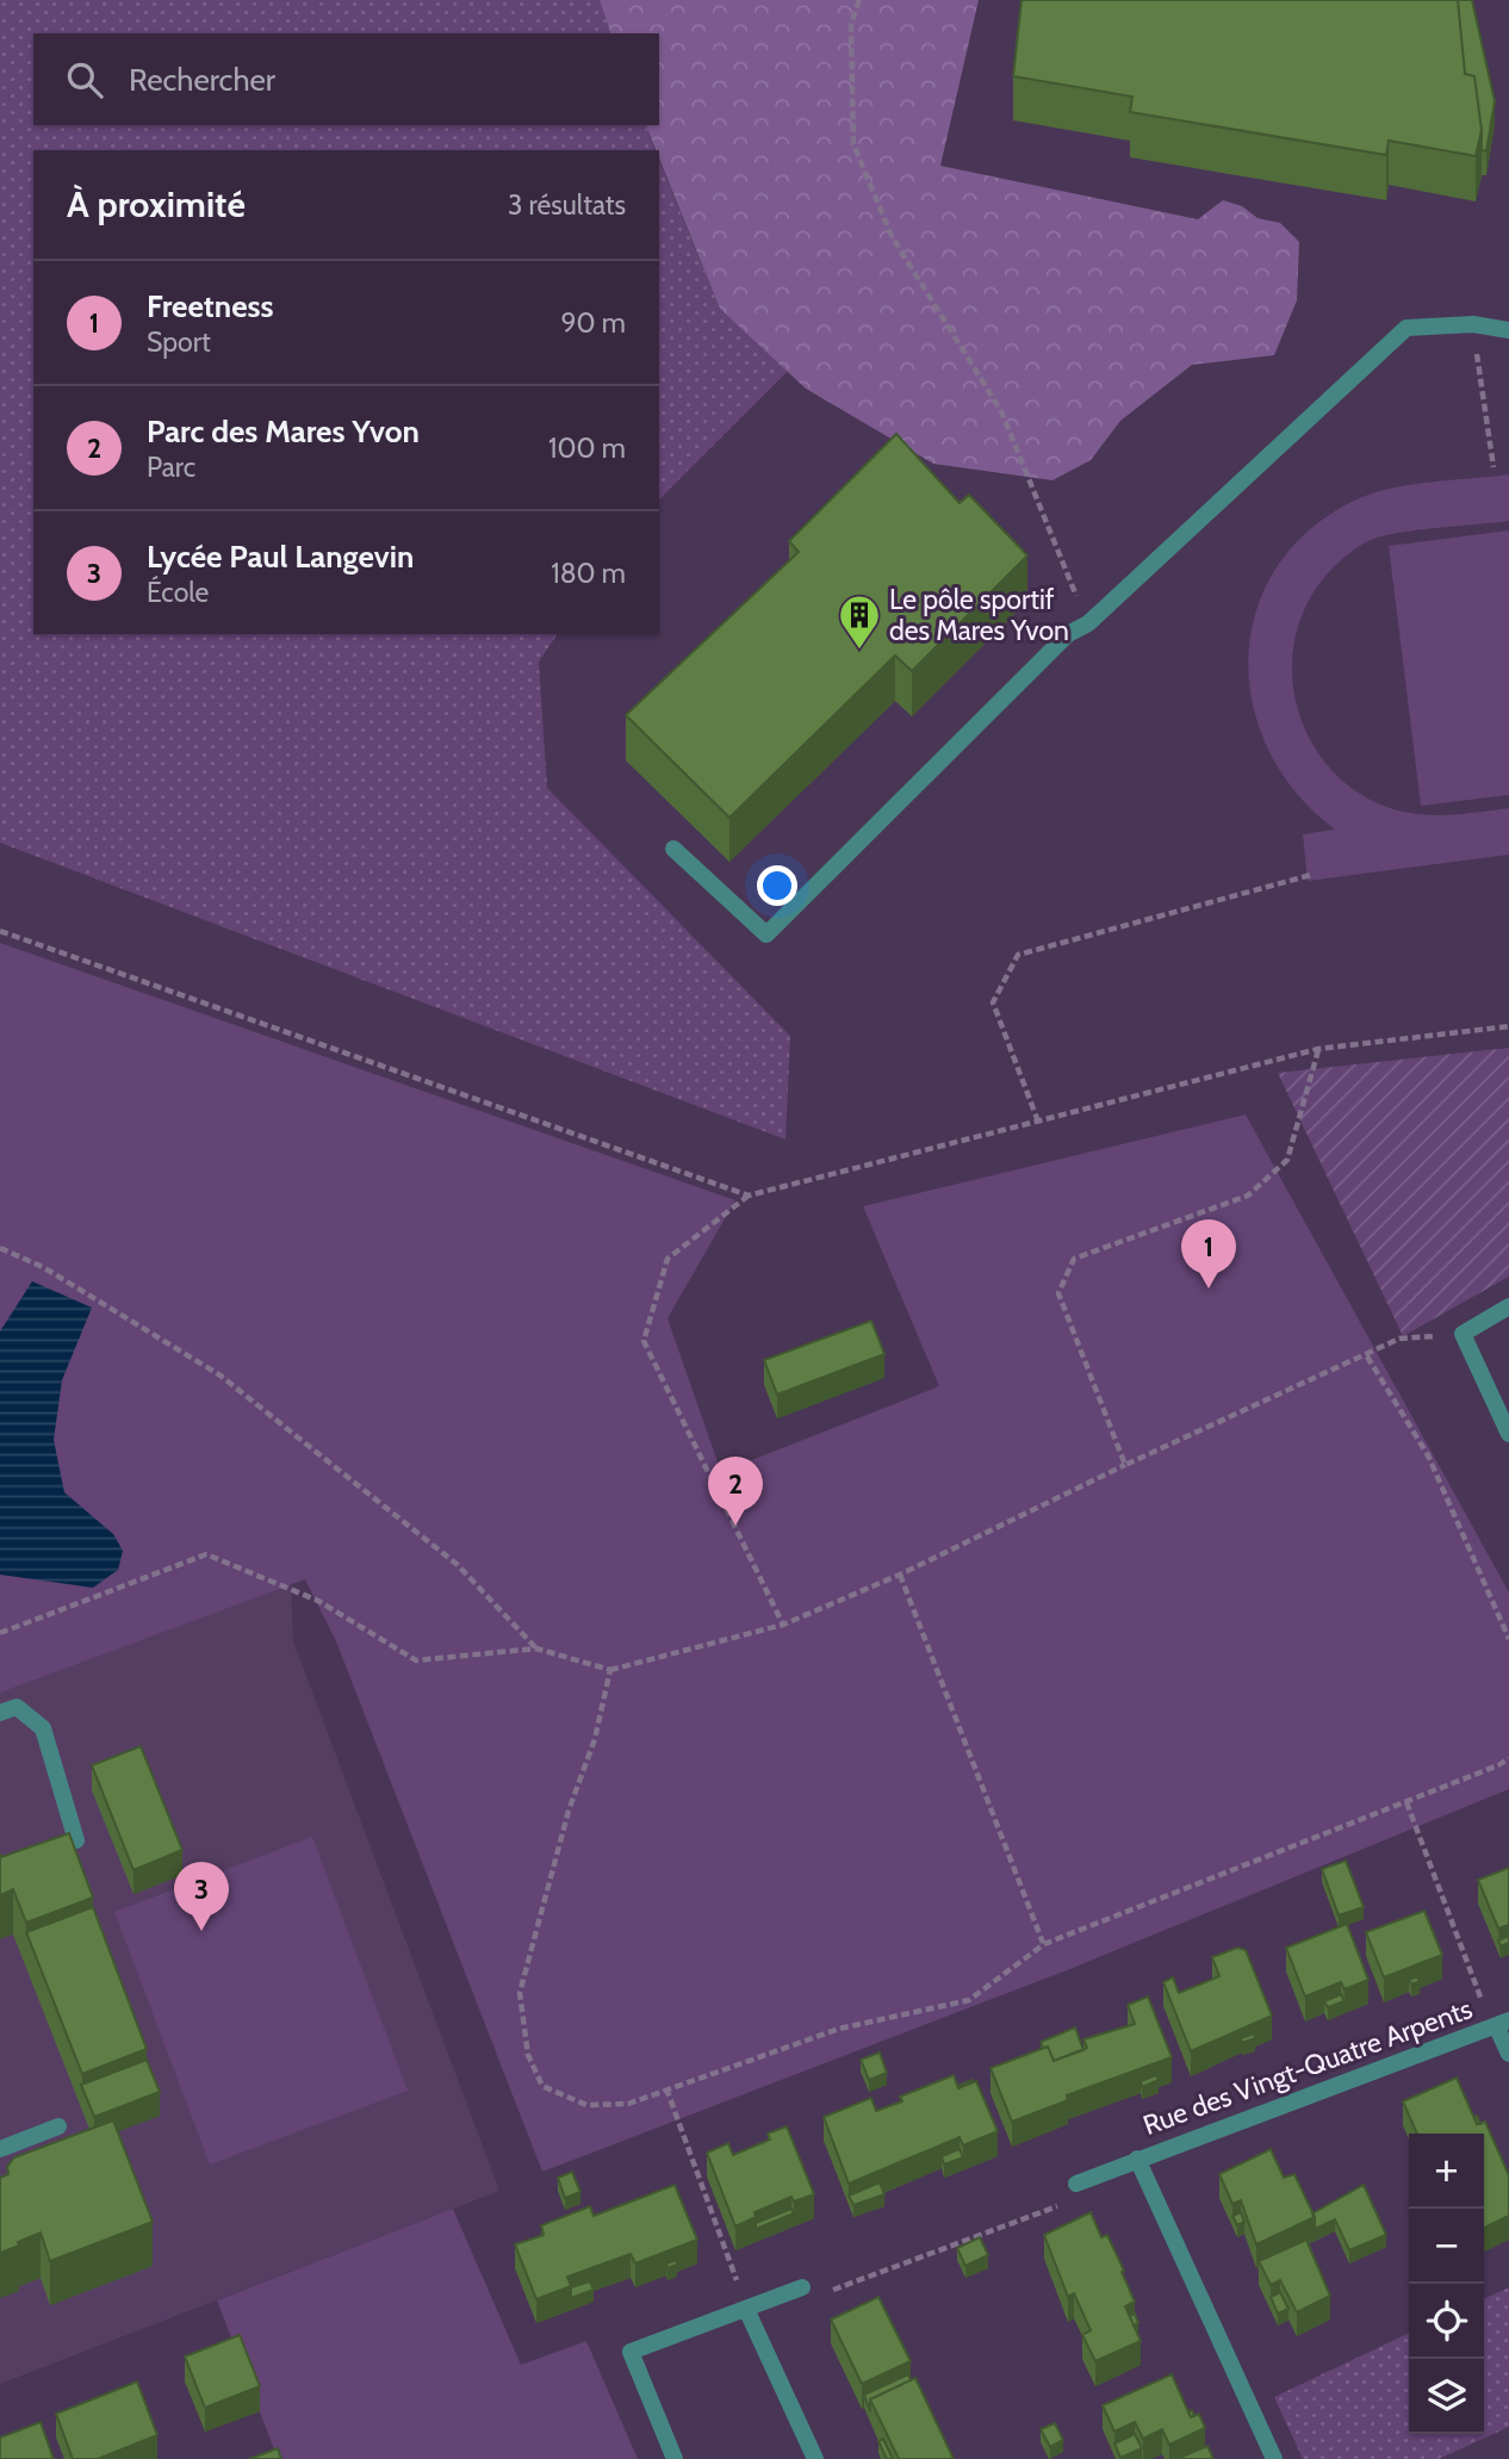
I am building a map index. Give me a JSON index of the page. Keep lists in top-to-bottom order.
{
  "streets": {
    "street": ["Rue des Vingt-Quatre Arpents"]
  },
  "places": {
    "building": ["Le pôle sportif des Mares Yvon"]
  },
  "page": {
    "search": "Rechercher",
    "heading": ["À proximité", "3 résultats"],
    "list": [
      {
        "mark": "1",
        "name": "Freetness",
        "note": "Sport",
        "value": "90 m"
      },
      {
        "mark": "2",
        "name": "Parc des Mares Yvon",
        "note": "Parc",
        "value": "100 m"
      },
      {
        "mark": "3",
        "name": "Lycée Paul Langevin",
        "note": "École",
        "value": "180 m"
      }
    ],
    "pins": ["1", "2", "3"],
    "map_buttons": ["+", "−"]
  }
}
